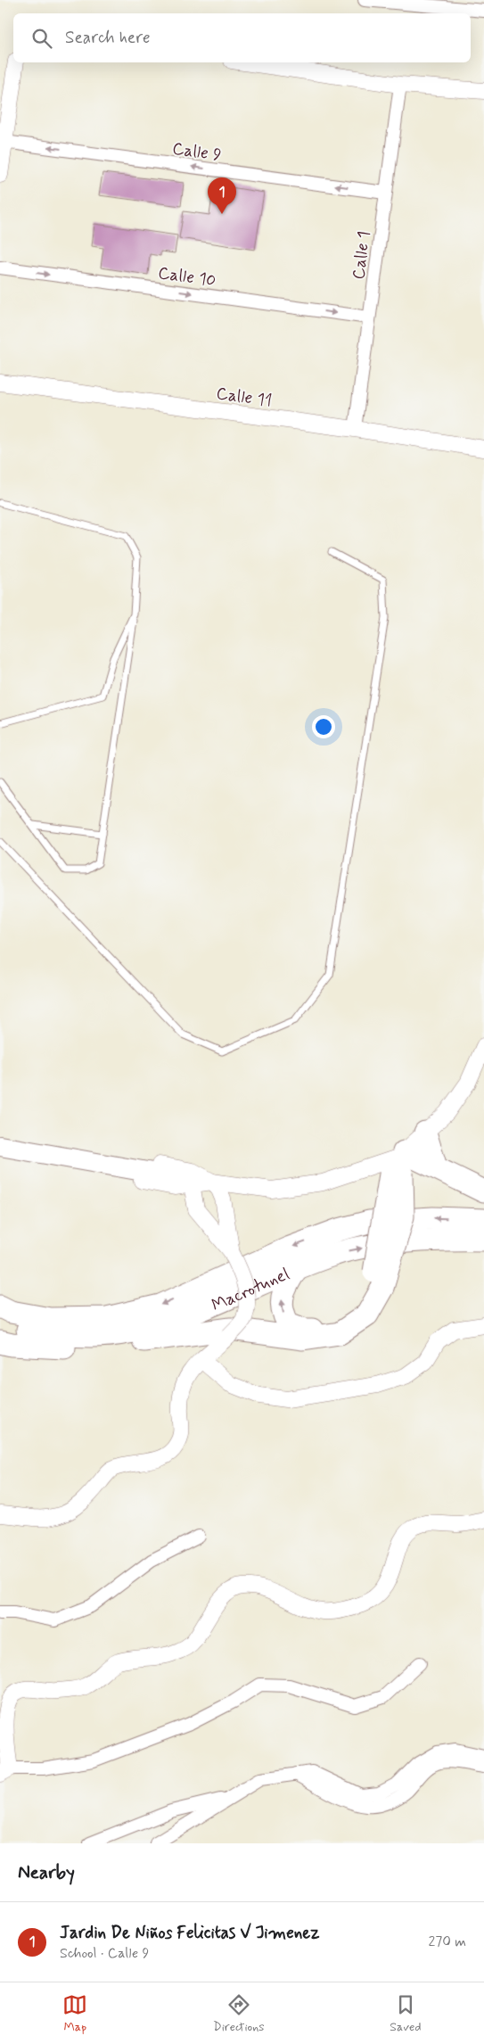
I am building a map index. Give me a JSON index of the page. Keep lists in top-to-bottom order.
{
  "streets": {
    "highway": ["Macrotunel"],
    "street": [
      "Calle 9",
      "Calle 1",
      "Calle 10",
      "Calle 11"
    ]
  },
  "crossings": [
    ["Calle 9", "Calle 1"],
    ["Calle 1", "Calle 10"],
    ["Calle 1", "Calle 11"]
  ],
  "one_way": ["Calle 10"],
  "page": {
    "search": "Search here",
    "pins": "1",
    "heading": "Nearby",
    "list": [
      {
        "mark": "1",
        "name": "Jardin De Niños Felicitas V Jimenez",
        "note": "School · Calle 9",
        "value": "270 m"
      }
    ],
    "nav": ["Map", "Directions", "Saved"]
  }
}
